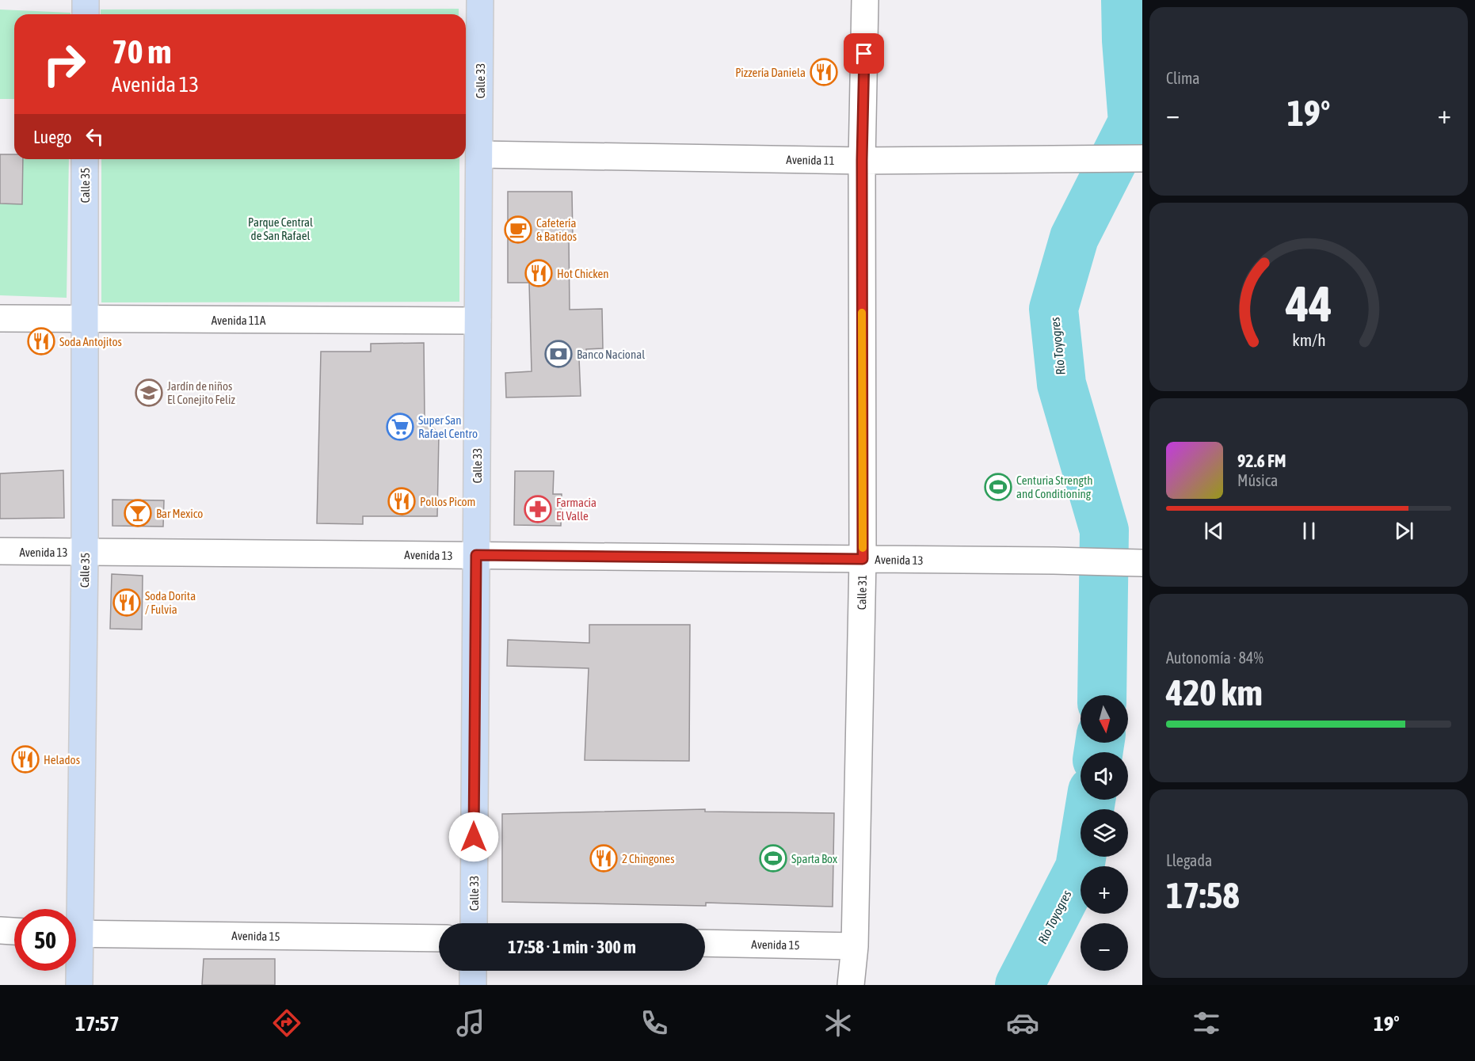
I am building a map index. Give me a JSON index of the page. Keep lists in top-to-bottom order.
{
  "streets": {
    "main road": ["Calle 33", "Calle 35"],
    "street": [
      "Avenida 11",
      "Avenida 11A",
      "Avenida 13",
      "Calle 31",
      "Avenida 15"
    ]
  },
  "crossings": [
    ["Calle 33", "Avenida 11"],
    ["Calle 33", "Avenida 11A"],
    ["Calle 33", "Avenida 13"],
    ["Avenida 11", "Calle 31"],
    ["Calle 35", "Avenida 11A"],
    ["Calle 35", "Avenida 13"],
    ["Avenida 13", "Calle 31"],
    ["Calle 31", "Avenida 15"]
  ],
  "water": ["Río Toyogres"],
  "parks": ["Parque Central de San Rafael"],
  "places": {
    "restaurant": [
      "Pizzería Daniela",
      "Hot Chicken",
      "Soda Antojitos",
      "Pollos Picom",
      "Soda Dorita / Fulvia",
      "Helados",
      "2 Chingones"
    ],
    "cafe": ["Cafetería & Batidos"],
    "bank": ["Banco Nacional"],
    "school or university": ["Jardín de niños El Conejito Feliz"],
    "supermarket": ["Super San Rafael Centro"],
    "sports": ["Centuria Strength and Conditioning", "Sparta Box"],
    "pharmacy": ["Farmacia El Valle"],
    "bar": ["Bar Mexico"]
  },
  "north": "bottom",
  "page": {
    "tile": [
      "Clima",
      ["Autonomía · 84%", "420 km"],
      ["Llegada", "17:58"]
    ],
    "turn": ["70 m", "Avenida 13"],
    "heat": ["−", "19°", "+"],
    "then": "Luego",
    "song": ["92.6 FM", "Música"],
    "map_buttons": ["+", "−"],
    "limit": "50",
    "trip": "17:58 · 1 min · 300 m",
    "tabs": ["17:57", "19°"],
    "gauge": ["44", "km/h"]
  }
}
